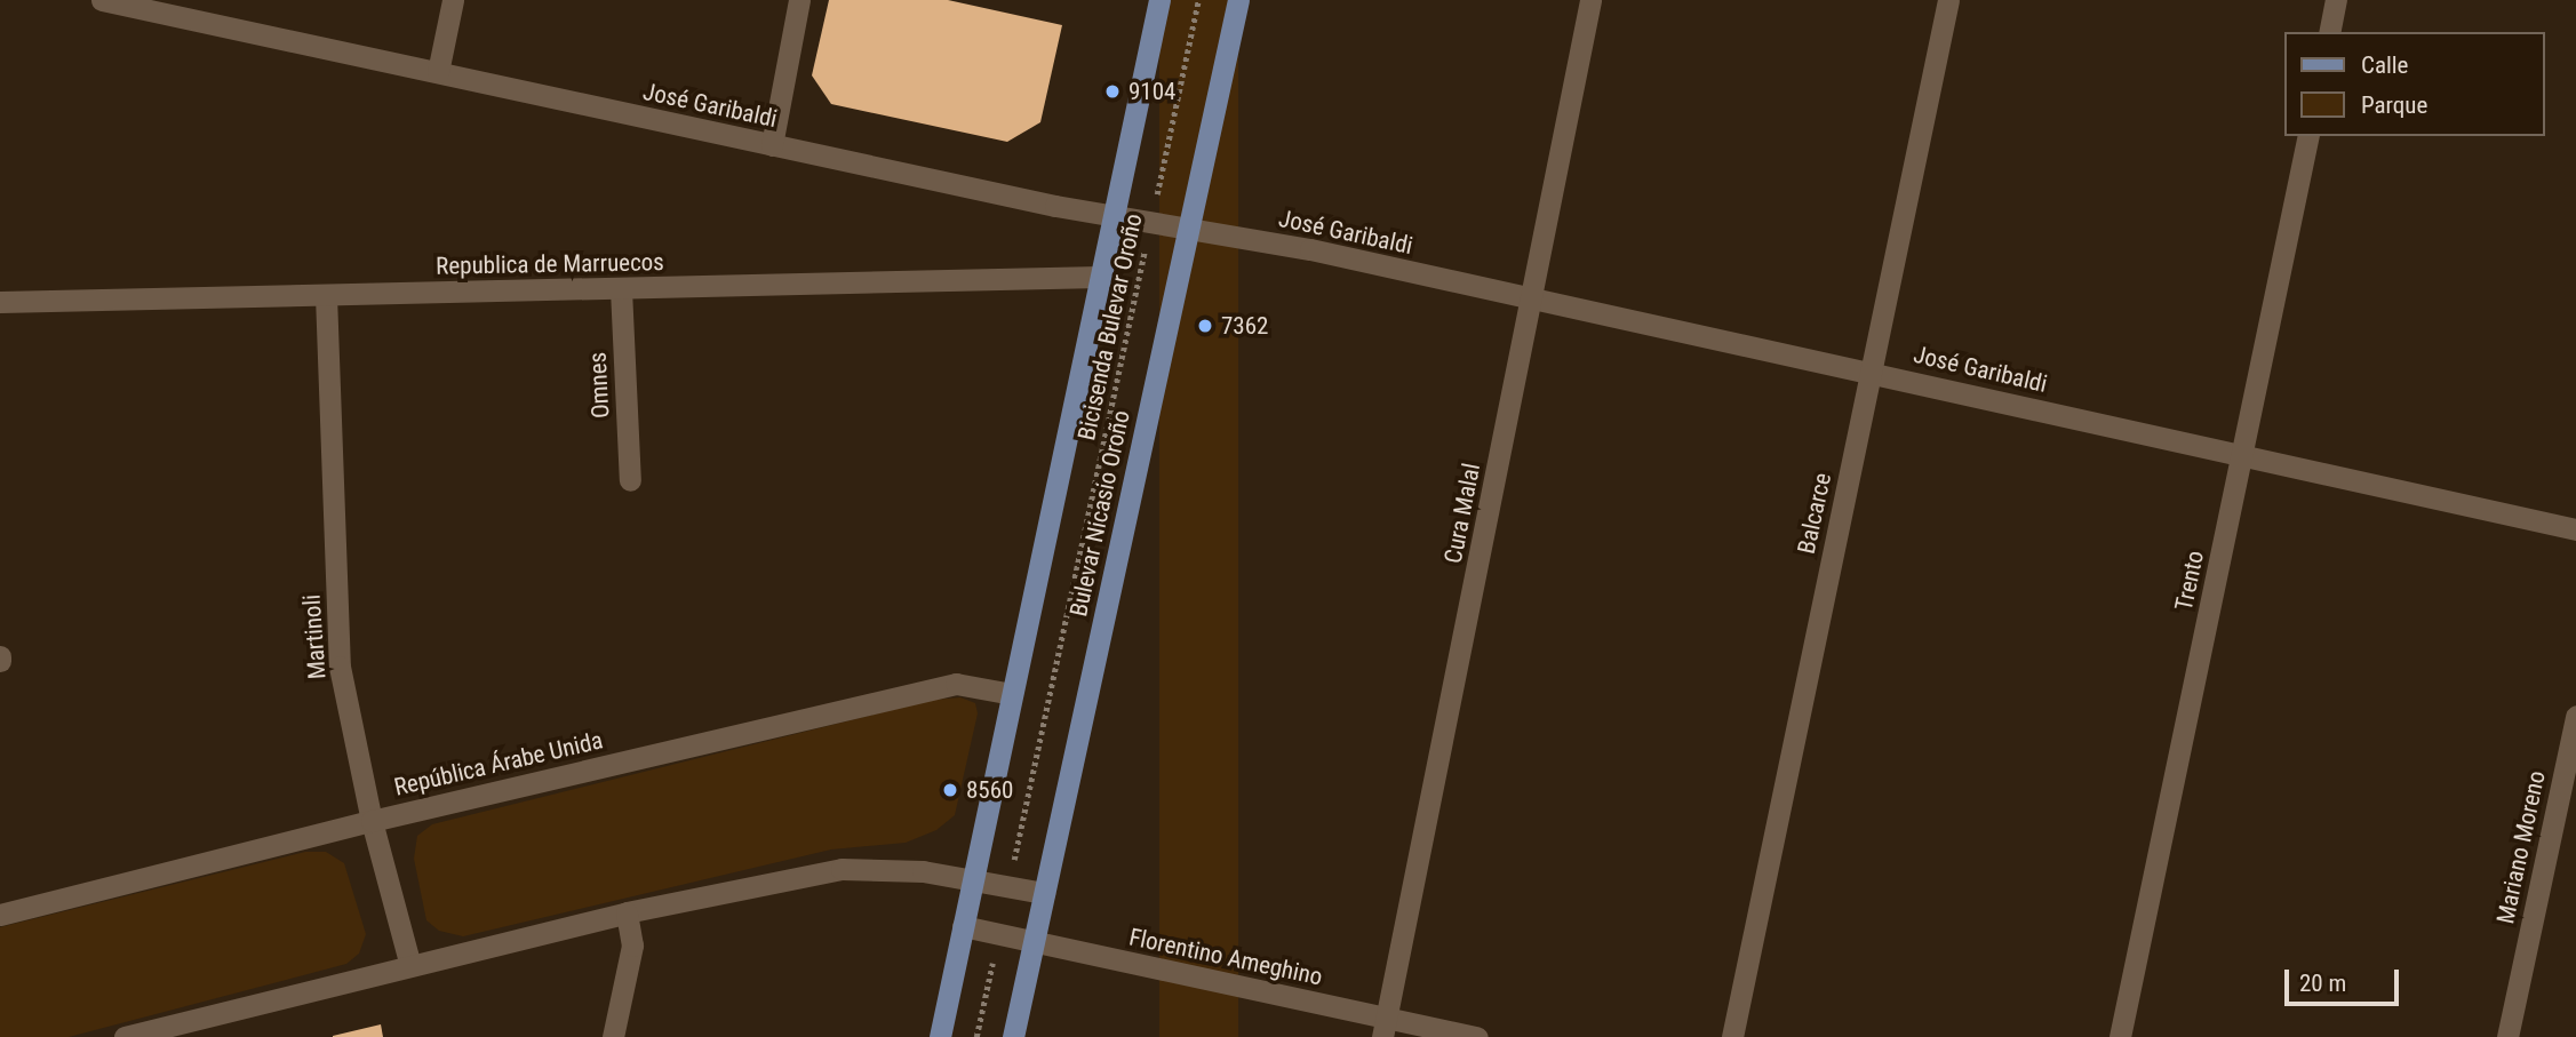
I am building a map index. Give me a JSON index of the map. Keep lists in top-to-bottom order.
{
  "streets": {
    "main road": ["Bulevar Nicasio Oroño"],
    "street": [
      "José Garibaldi",
      "Republica de Marruecos",
      "Omnes",
      "Cura Malal",
      "Balcarce",
      "Trento",
      "Martinoli",
      "República Árabe Unida",
      "Mariano Moreno",
      "Florentino Ameghino"
    ],
    "path": ["Bicisenda Bulevar Oroño"]
  },
  "crossings": [
    ["José Garibaldi", "Bicisenda Bulevar Oroño"],
    ["José Garibaldi", "Bulevar Nicasio Oroño"],
    ["José Garibaldi", "Cura Malal"],
    ["José Garibaldi", "Balcarce"],
    ["José Garibaldi", "Trento"],
    ["Republica de Marruecos", "Omnes"],
    ["Republica de Marruecos", "Bulevar Nicasio Oroño"],
    ["Republica de Marruecos", "Martinoli"],
    ["Bulevar Nicasio Oroño", "República Árabe Unida"],
    ["Bulevar Nicasio Oroño", "Florentino Ameghino"],
    ["Cura Malal", "Florentino Ameghino"],
    ["Martinoli", "República Árabe Unida"]
  ],
  "places": ["9104", "7362", "8560"],
  "legend": ["Calle", "Parque"],
  "scale_bar": "20 m"
}
